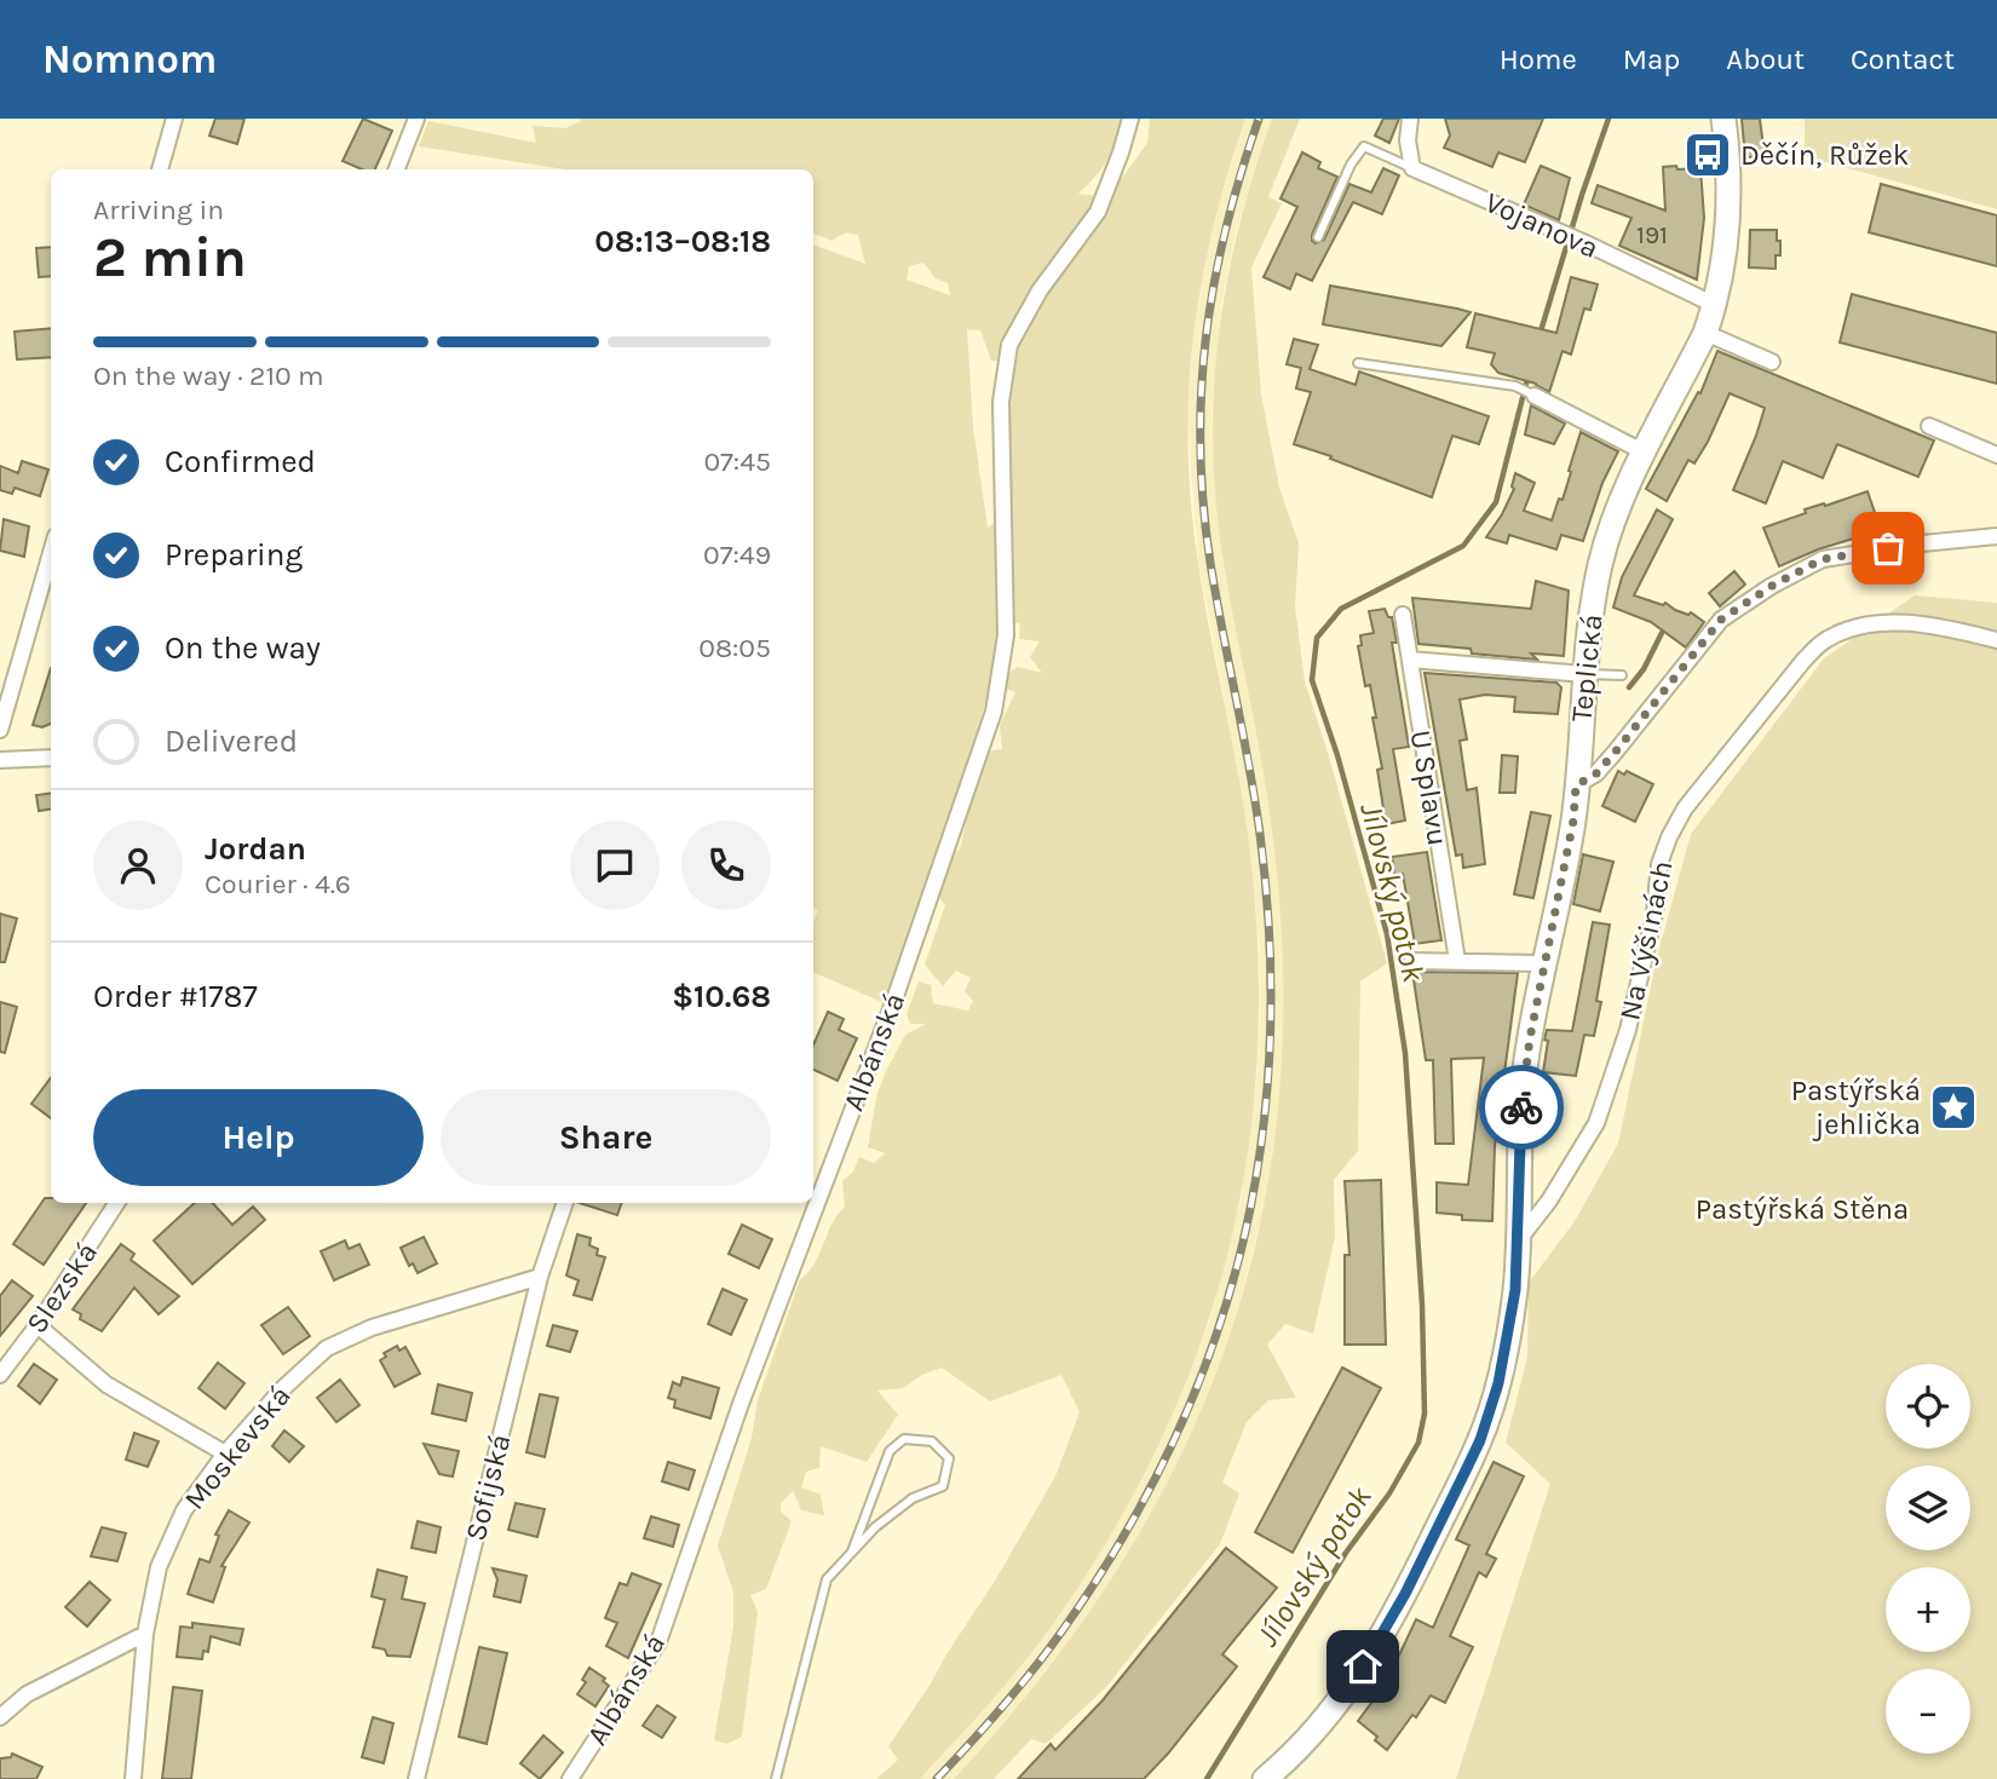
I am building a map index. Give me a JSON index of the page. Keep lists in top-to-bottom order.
{
  "streets": {
    "main road": ["Teplická"],
    "street": [
      "Vojanova",
      "U Splavu",
      "Na Výšinách",
      "Albánská",
      "Slezská",
      "Moskevská",
      "Sofijská"
    ]
  },
  "crossings": [
    ["Vojanova", "Teplická"],
    ["Teplická", "Na Výšinách"],
    ["Moskevská", "Sofijská"]
  ],
  "water": ["Jílovský potok"],
  "parks": ["Pastýřská Stěna"],
  "places": {
    "bus stop": ["Děčín, Růžek"],
    "place": ["Pastýřská jehlička"]
  },
  "house_numbers": ["191"],
  "page": {
    "header": "Nomnom",
    "nav": [
      "Home",
      "Map",
      "About",
      "Contact"
    ],
    "heading": ["2 min", "Arriving in", "08:13–08:18"],
    "panel": [
      "Jordan",
      "Courier · 4.6",
      "Order #1787",
      "$10.68"
    ],
    "bar": "On the way · 210 m",
    "list": [
      ["Confirmed", "07:45"],
      ["Preparing", "07:49"],
      ["On the way", "08:05"],
      "Delivered"
    ],
    "buttons": ["Help", "Share"],
    "map_buttons": ["+", "−"]
  }
}
